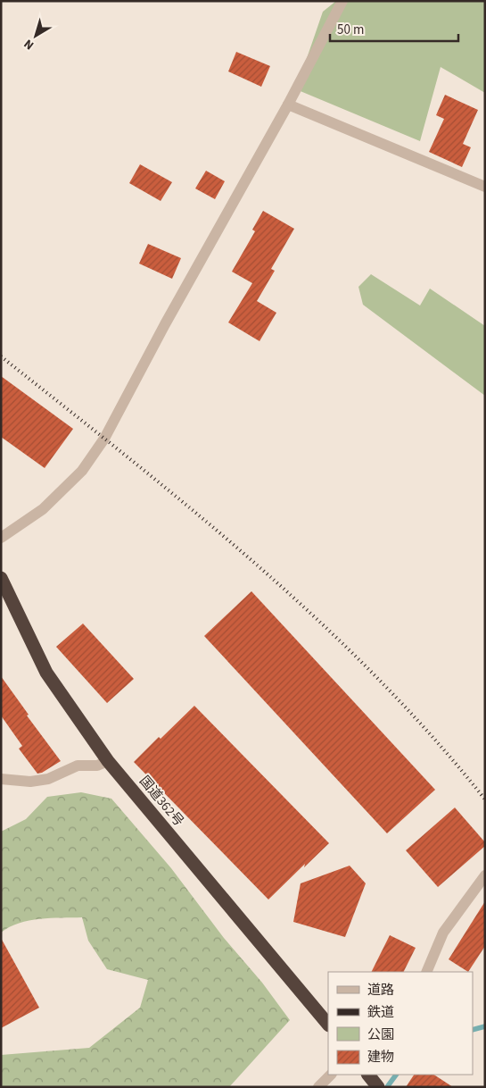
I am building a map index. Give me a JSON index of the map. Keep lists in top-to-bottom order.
{
  "streets": {
    "highway": ["国道362号"]
  },
  "legend": [
    "道路",
    "鉄道",
    "公園",
    "建物"
  ],
  "scale_bar": "50 m",
  "north": "bottom left"
}
